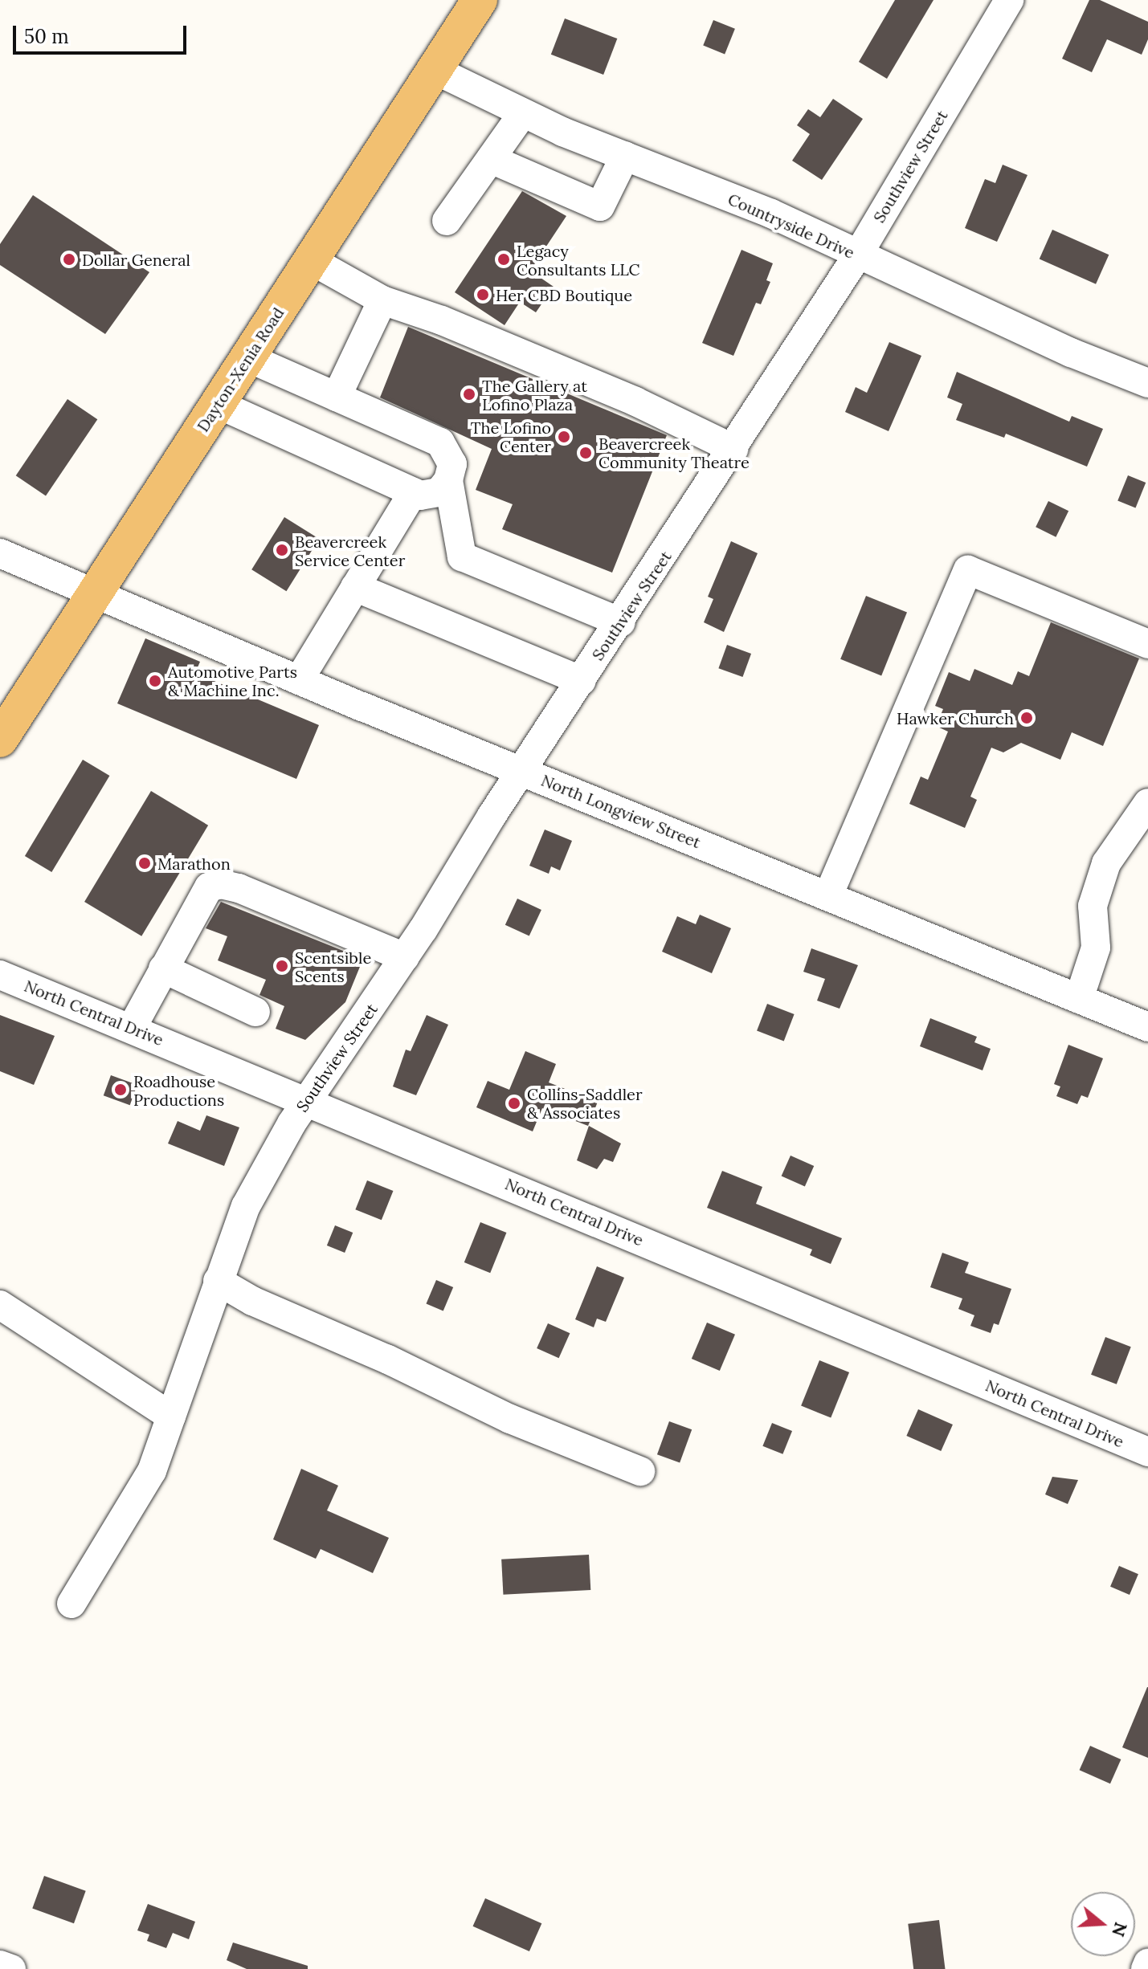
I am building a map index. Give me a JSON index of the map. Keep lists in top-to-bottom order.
{
  "streets": {
    "main road": ["Dayton-Xenia Road"],
    "street": [
      "Southview Street",
      "Countryside Drive",
      "North Longview Street",
      "North Central Drive"
    ]
  },
  "crossings": [
    ["Southview Street", "Countryside Drive"],
    ["Southview Street", "North Longview Street"],
    ["Southview Street", "North Central Drive"],
    ["Countryside Drive", "Dayton-Xenia Road"],
    ["Dayton-Xenia Road", "North Longview Street"]
  ],
  "places": [
    "Dollar General",
    "Legacy Consultants LLC",
    "Her CBD Boutique",
    "The Gallery at Lofino Plaza",
    "The Lofino Center",
    "Beavercreek Community Theatre",
    "Beavercreek Service Center",
    "Automotive Parts & Machine Inc.",
    "Hawker Church",
    "Marathon",
    "Scentsible Scents",
    "Roadhouse Productions",
    "Collins-Saddler & Associates"
  ],
  "scale_bar": "50 m",
  "north": "right"
}
